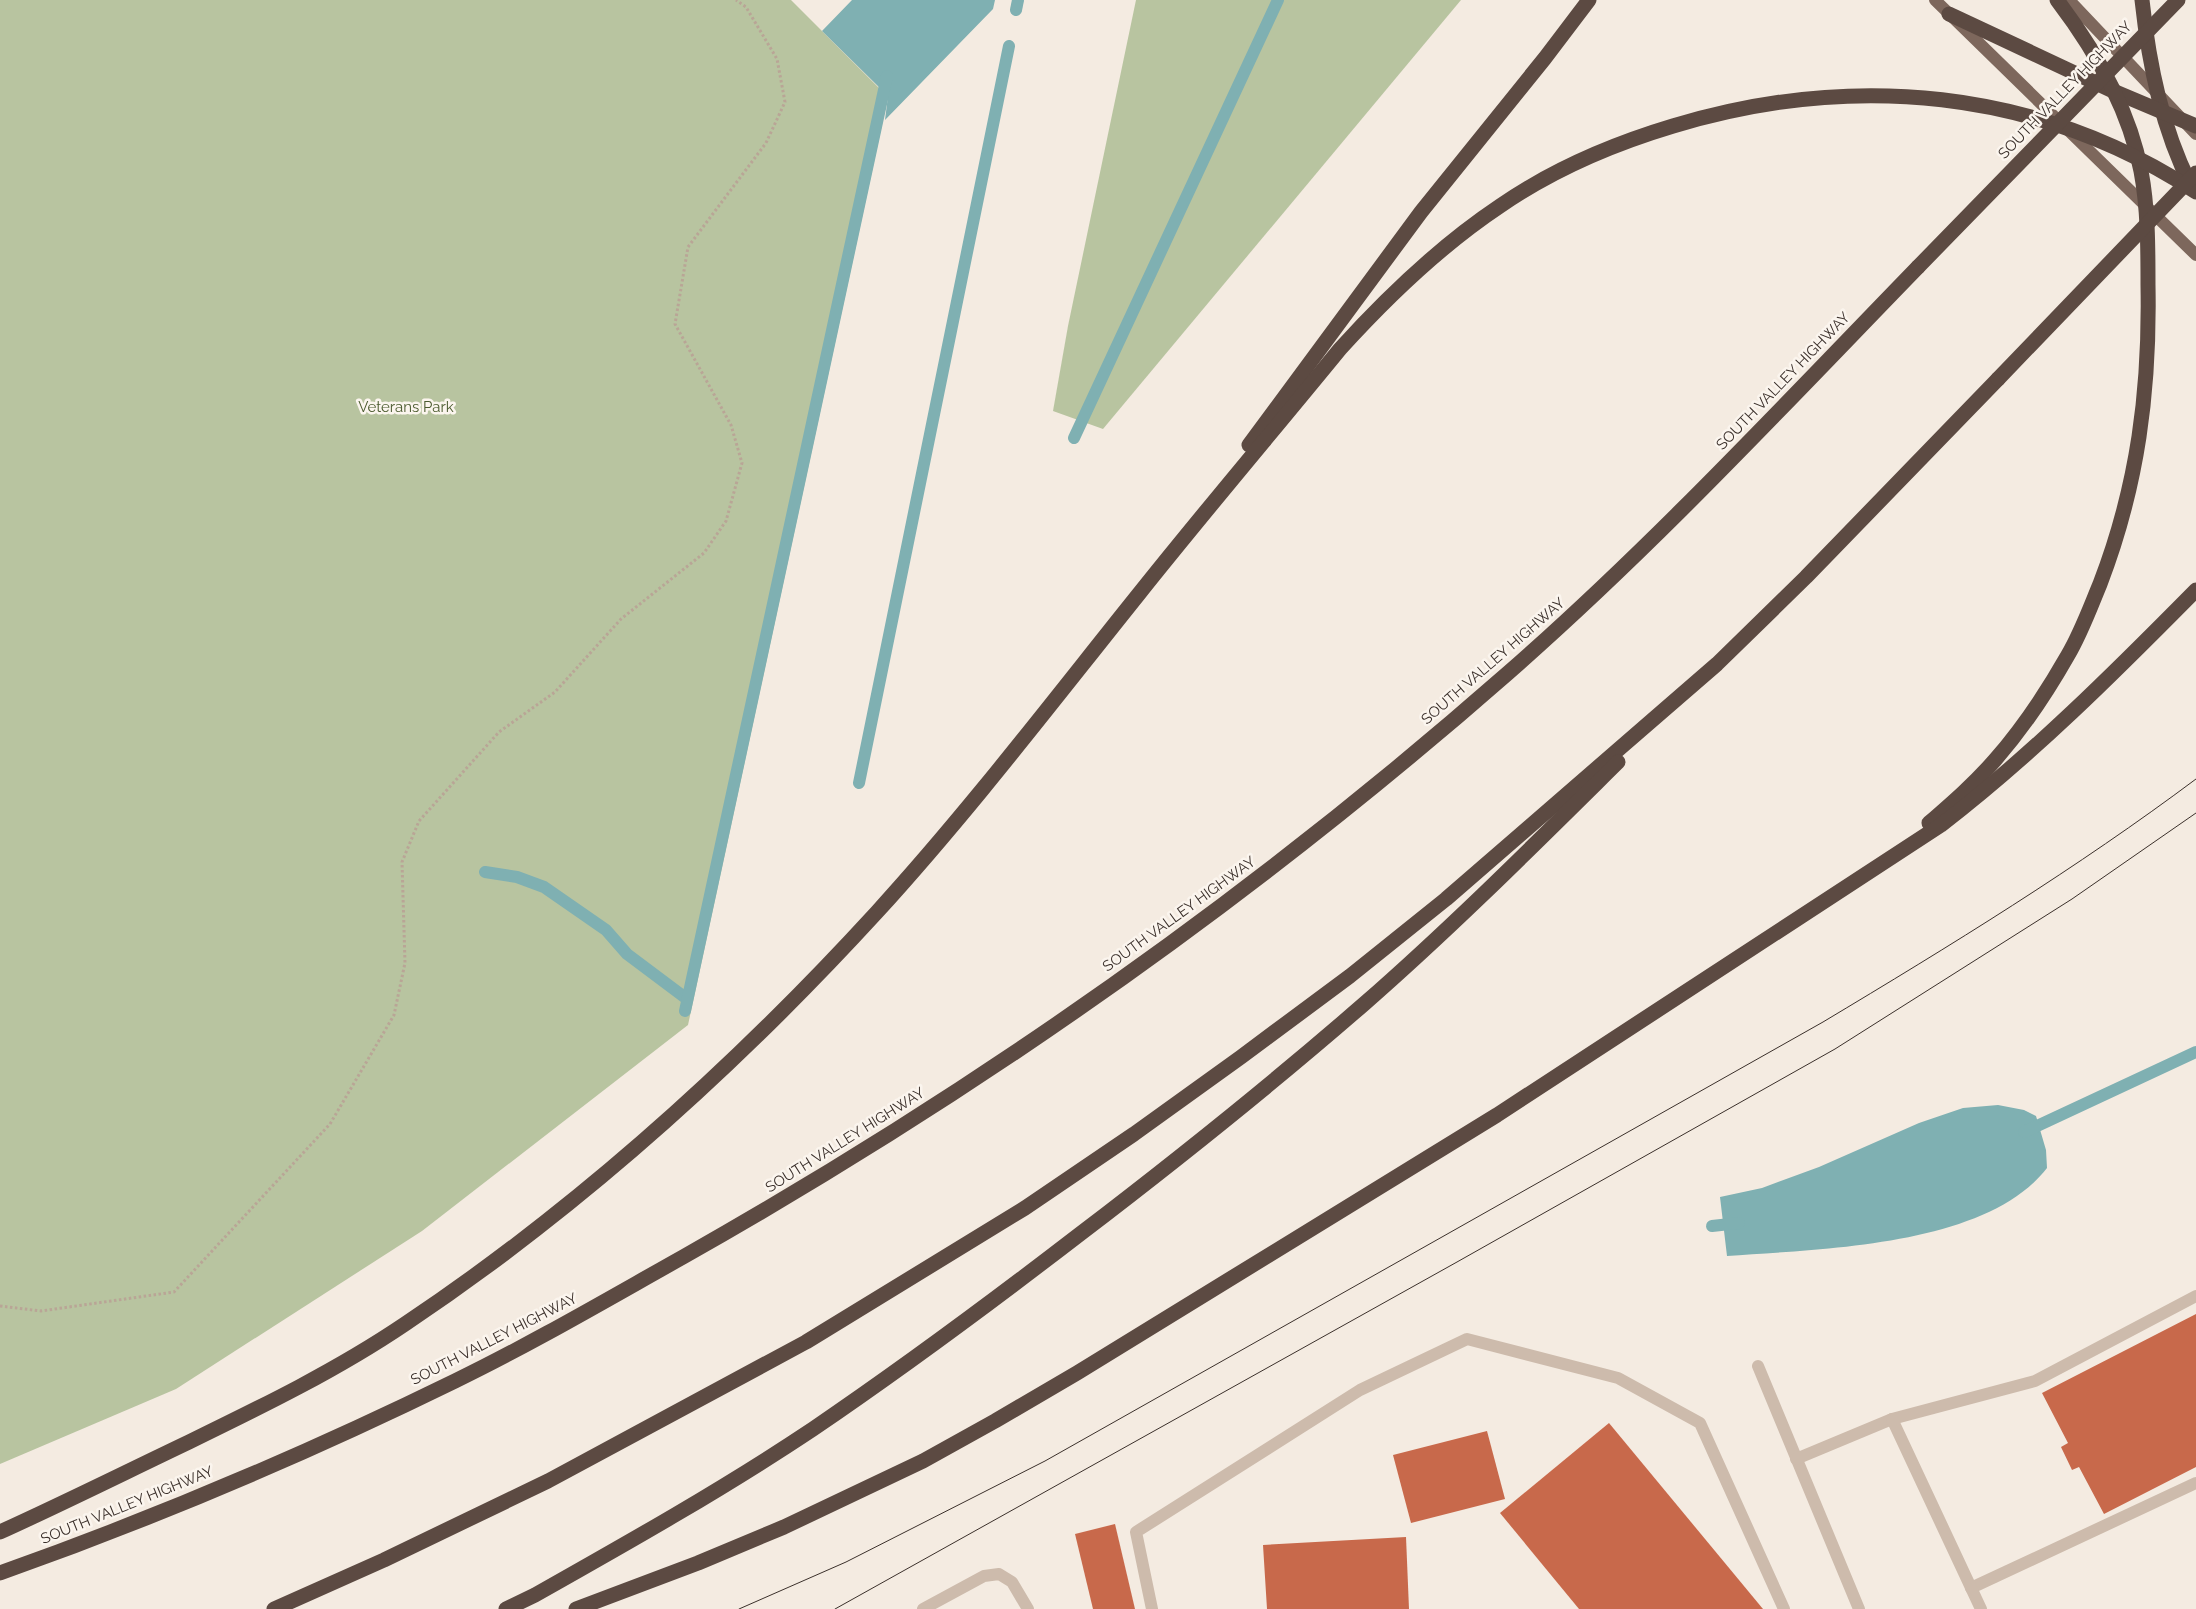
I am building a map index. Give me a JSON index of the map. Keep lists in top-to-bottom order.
{
  "streets": {
    "highway": ["SOUTH VALLEY HIGHWAY"]
  },
  "parks": ["Veterans Park"]
}
